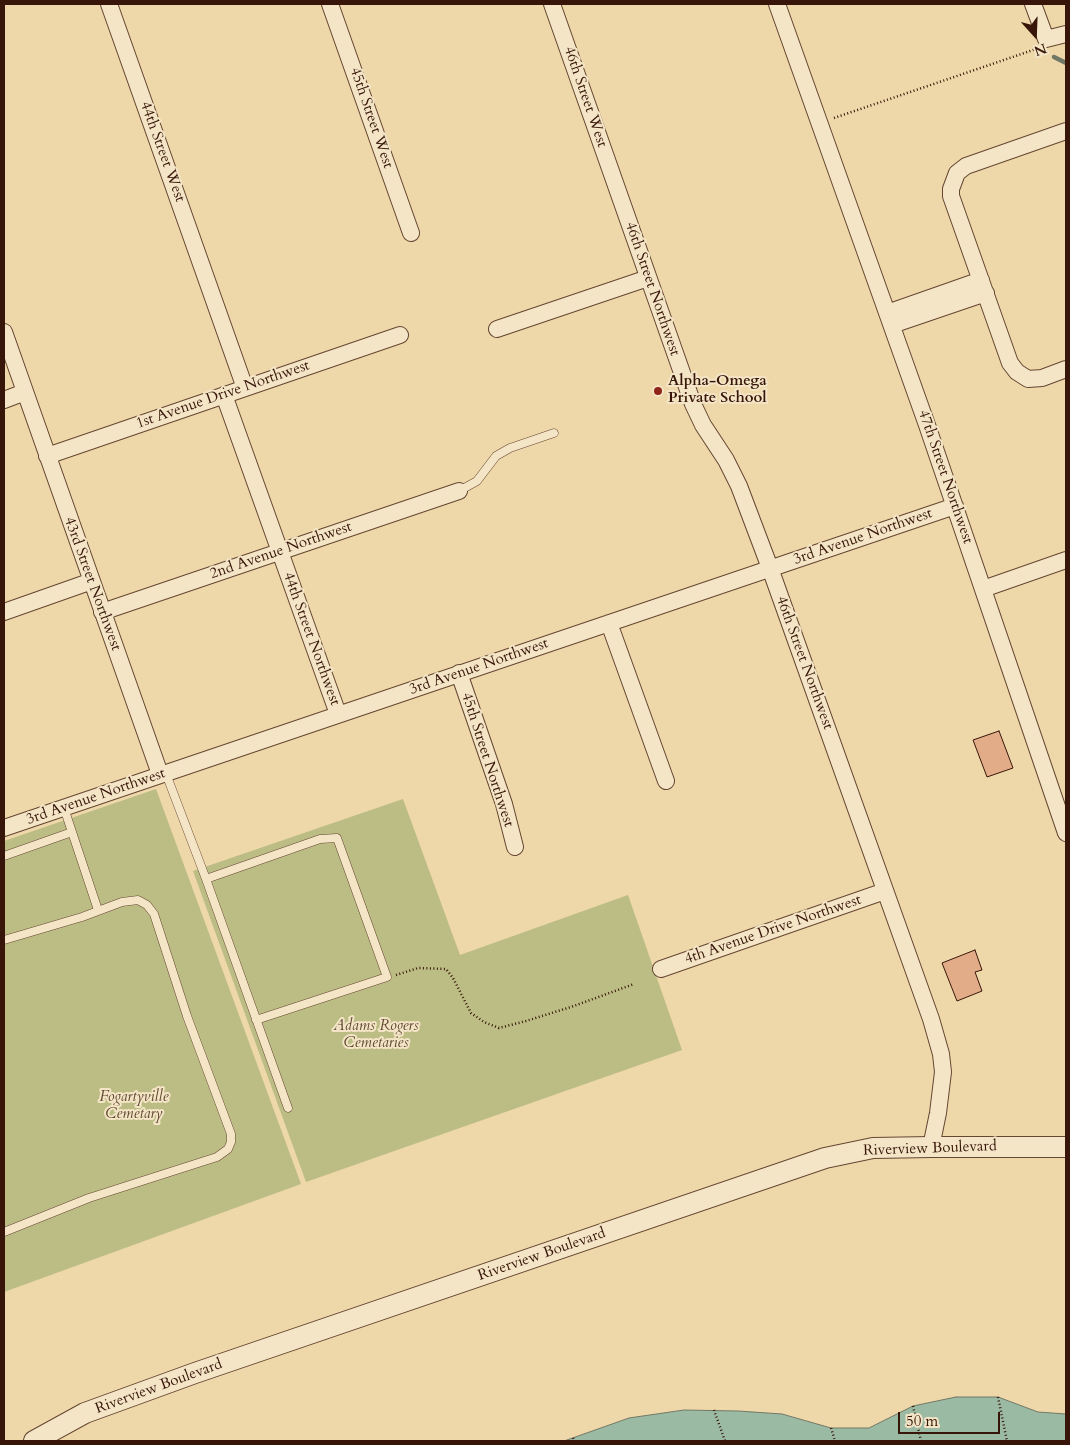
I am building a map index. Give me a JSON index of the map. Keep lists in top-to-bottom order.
{
  "streets": {
    "street": [
      "46th Street West",
      "45th Street West",
      "44th Street West",
      "46th Street Northwest",
      "1st Avenue Drive Northwest",
      "47th Street Northwest",
      "3rd Avenue Northwest",
      "2nd Avenue Northwest",
      "43rd Street Northwest",
      "44th Street Northwest",
      "45th Street Northwest",
      "4th Avenue Drive Northwest",
      "Riverview Boulevard"
    ]
  },
  "crossings": [
    ["46th Street West", "46th Street Northwest"],
    ["44th Street West", "1st Avenue Drive Northwest"],
    ["46th Street Northwest", "3rd Avenue Northwest"],
    ["46th Street Northwest", "4th Avenue Drive Northwest"],
    ["46th Street Northwest", "Riverview Boulevard"],
    ["1st Avenue Drive Northwest", "43rd Street Northwest"],
    ["1st Avenue Drive Northwest", "44th Street Northwest"],
    ["47th Street Northwest", "3rd Avenue Northwest"],
    ["3rd Avenue Northwest", "43rd Street Northwest"],
    ["3rd Avenue Northwest", "44th Street Northwest"],
    ["3rd Avenue Northwest", "45th Street Northwest"],
    ["2nd Avenue Northwest", "43rd Street Northwest"],
    ["2nd Avenue Northwest", "44th Street Northwest"]
  ],
  "parks": ["Adams Rogers Cemetaries", "Fogartyville Cemetary"],
  "places": ["Alpha-Omega Private School"],
  "scale_bar": "50 m",
  "north": "bottom"
}
